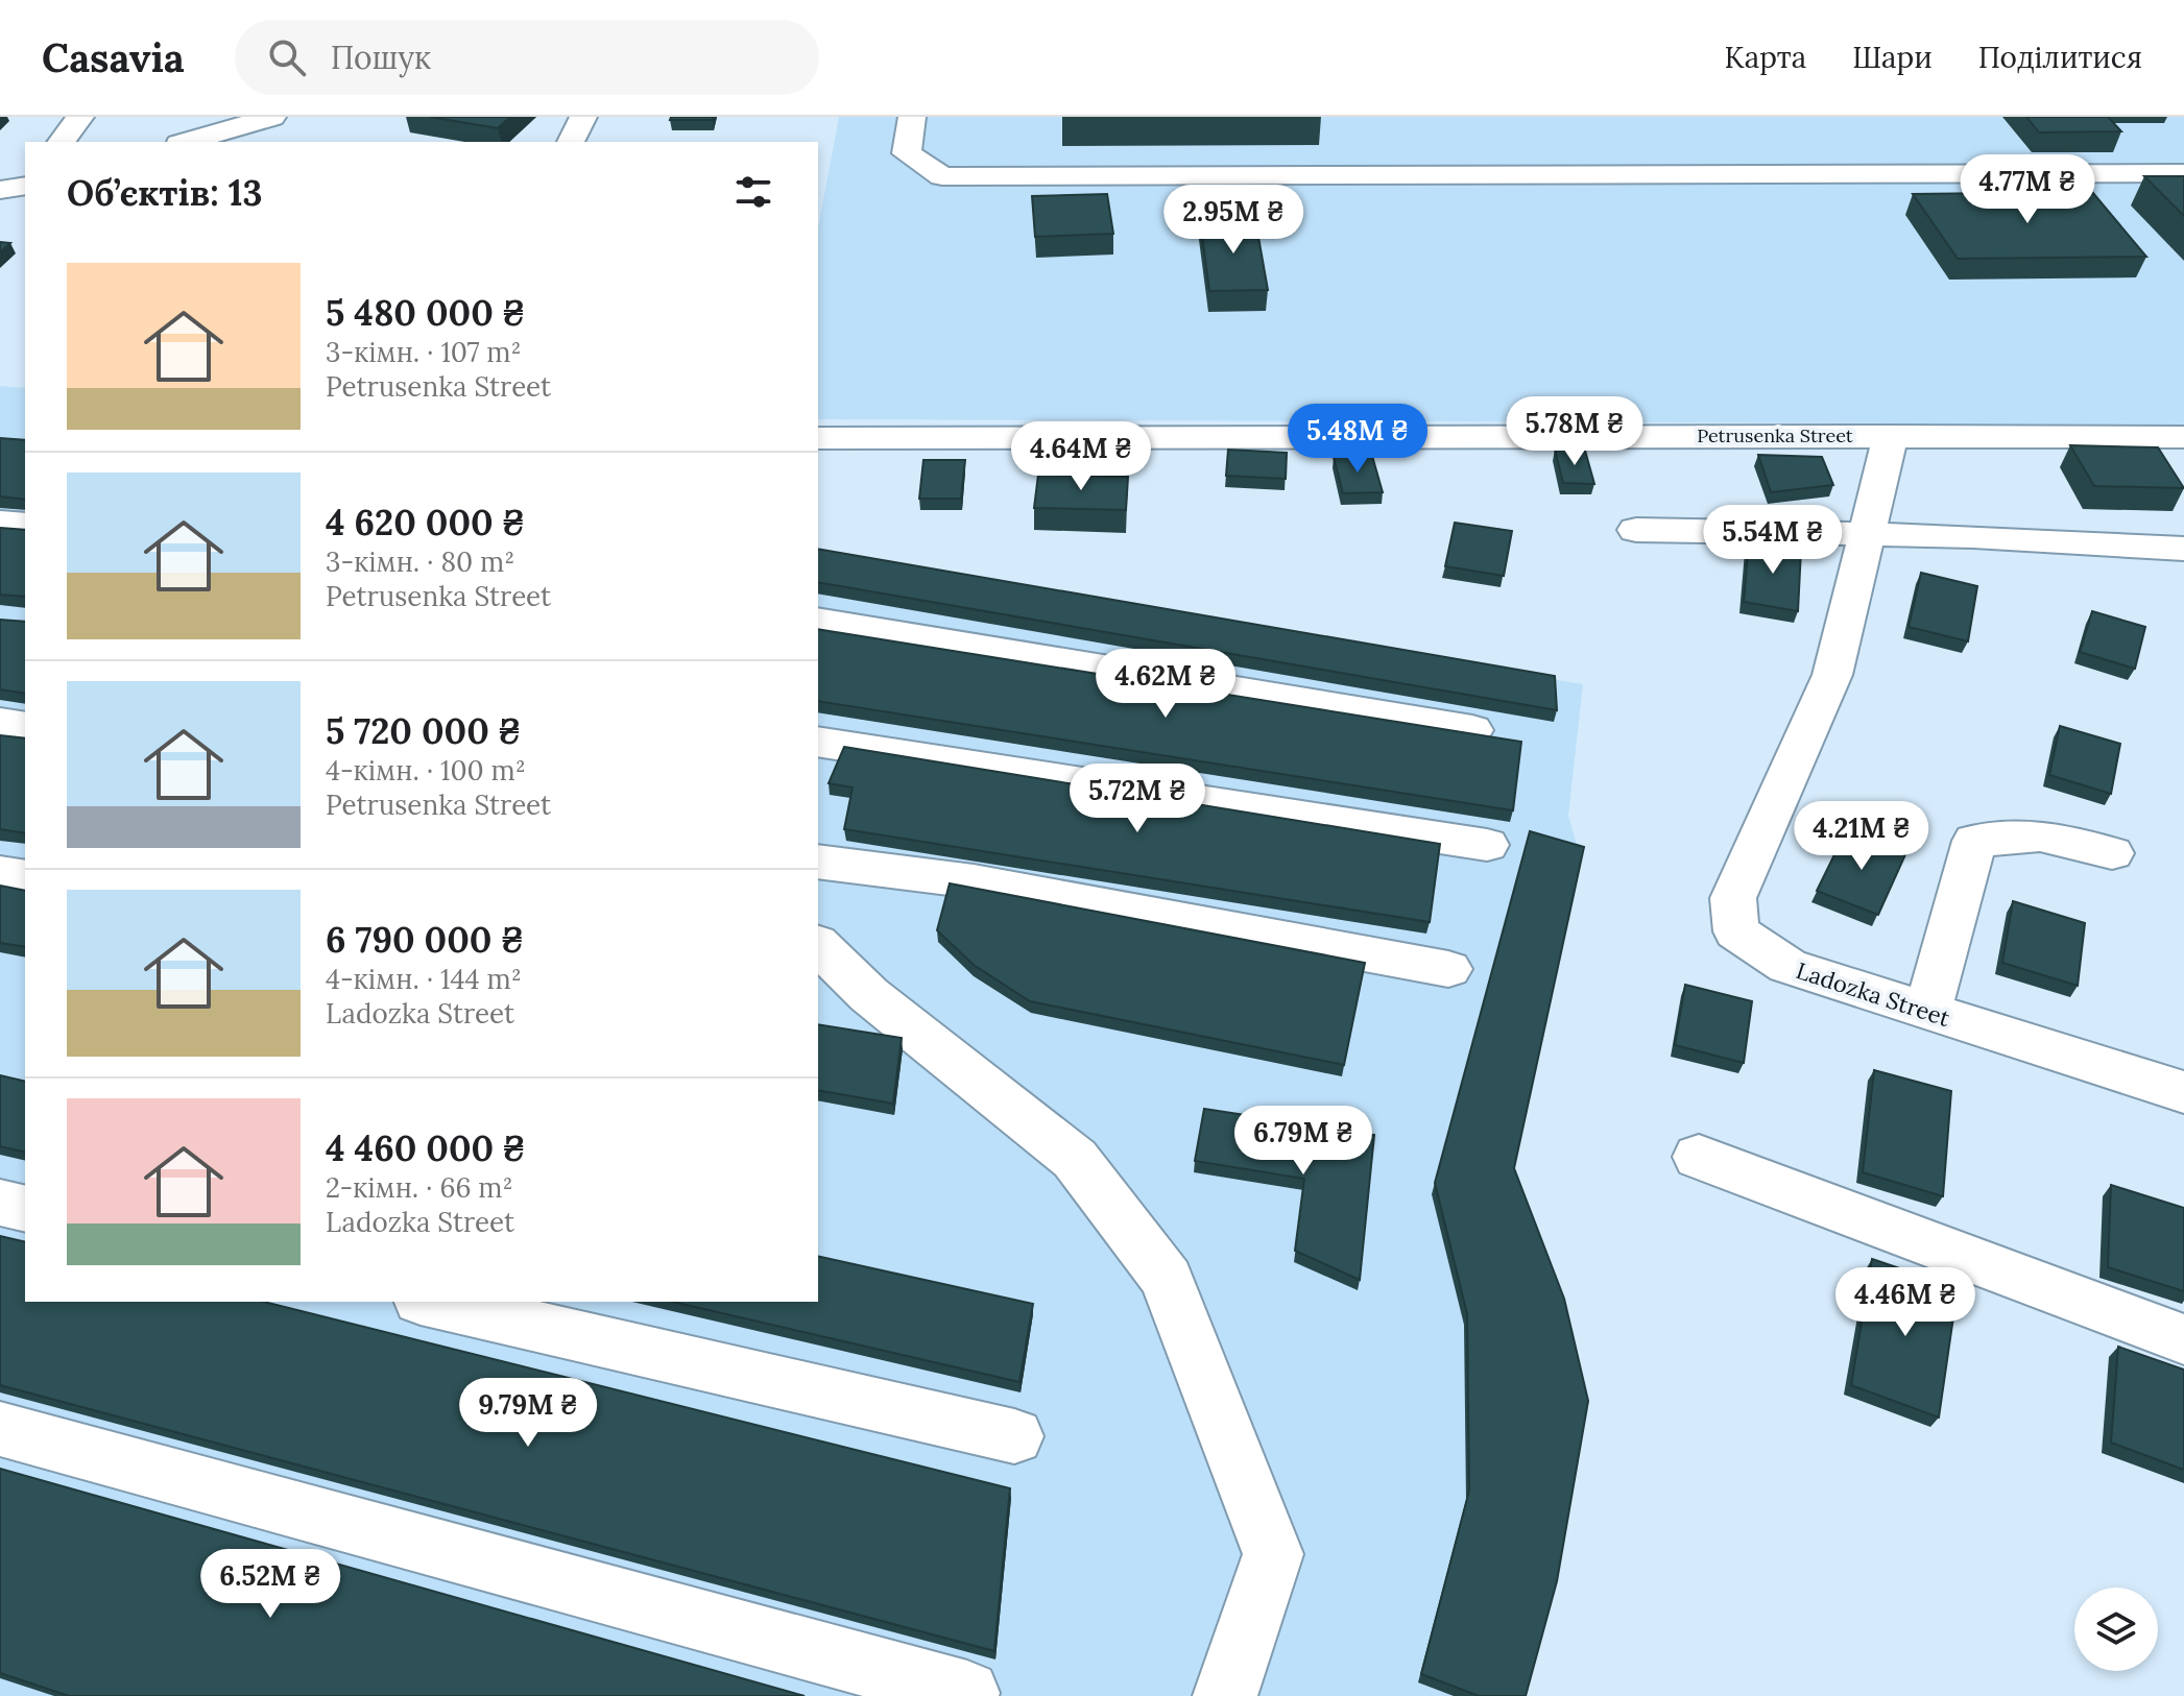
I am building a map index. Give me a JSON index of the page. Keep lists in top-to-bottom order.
{
  "streets": {
    "street": ["Petrusenka Street", "Ladozka Street"]
  },
  "crossings": [
    ["Petrusenka Street", "Ladozka Street"]
  ],
  "page": {
    "header": "Casavia",
    "search": "Пошук",
    "nav": ["Карта", "Шари", "Поділитися"],
    "heading": "Об’єктів: 13",
    "price": [
      "4.77M ₴",
      "2.95M ₴",
      "5.78M ₴",
      "5.48M ₴",
      "4.64M ₴",
      "5.54M ₴",
      "4.62M ₴",
      "5.72M ₴",
      "4.21M ₴",
      "6.79M ₴",
      "4.46M ₴",
      "9.79M ₴",
      "6.52M ₴"
    ],
    "list": [
      {
        "name": "5 480 000 ₴",
        "note": "3-кімн. · 107 m² · Petrusenka Street"
      },
      {
        "name": "4 620 000 ₴",
        "note": "3-кімн. · 80 m² · Petrusenka Street"
      },
      {
        "name": "5 720 000 ₴",
        "note": "4-кімн. · 100 m² · Petrusenka Street"
      },
      {
        "name": "6 790 000 ₴",
        "note": "4-кімн. · 144 m² · Ladozka Street"
      },
      {
        "name": "4 460 000 ₴",
        "note": "2-кімн. · 66 m² · Ladozka Street"
      }
    ]
  }
}
